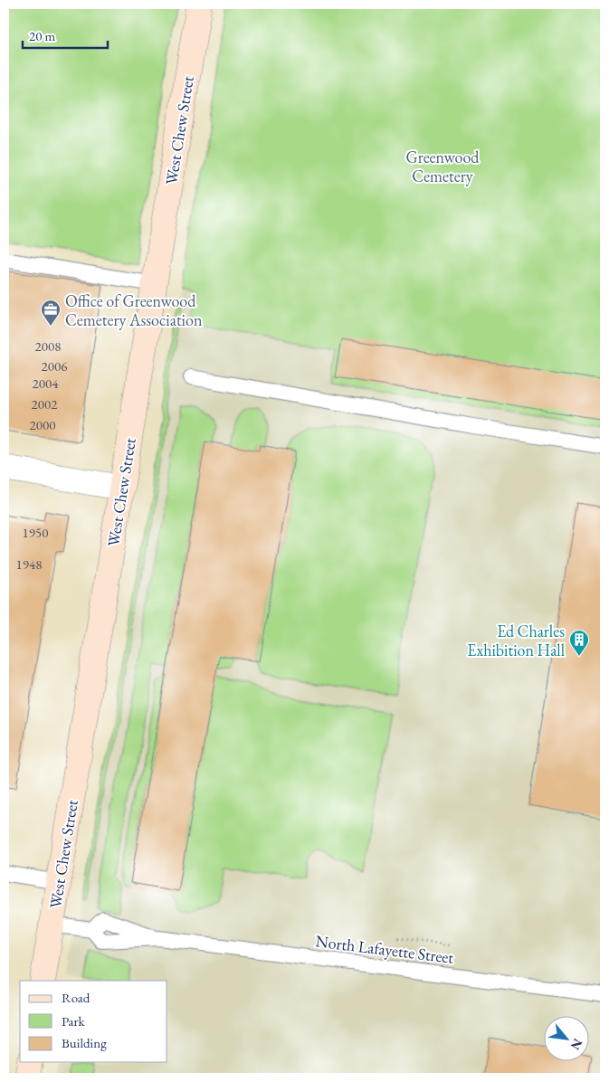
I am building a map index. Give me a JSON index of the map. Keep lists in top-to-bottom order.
{
  "streets": {
    "street": ["West Chew Street"],
    "lane": ["North Lafayette Street"]
  },
  "crossings": [
    ["West Chew Street", "North Lafayette Street"]
  ],
  "parks": ["Greenwood Cemetery"],
  "places": {
    "office": ["Office of Greenwood Cemetery Association"],
    "building": ["Ed Charles Exhibition Hall"]
  },
  "house_numbers": [
    "2008",
    "2006",
    "2004",
    "2002",
    "2000",
    "1950",
    "1948"
  ],
  "legend": ["Road", "Park", "Building"],
  "scale_bar": "20 m",
  "north": "bottom right"
}
